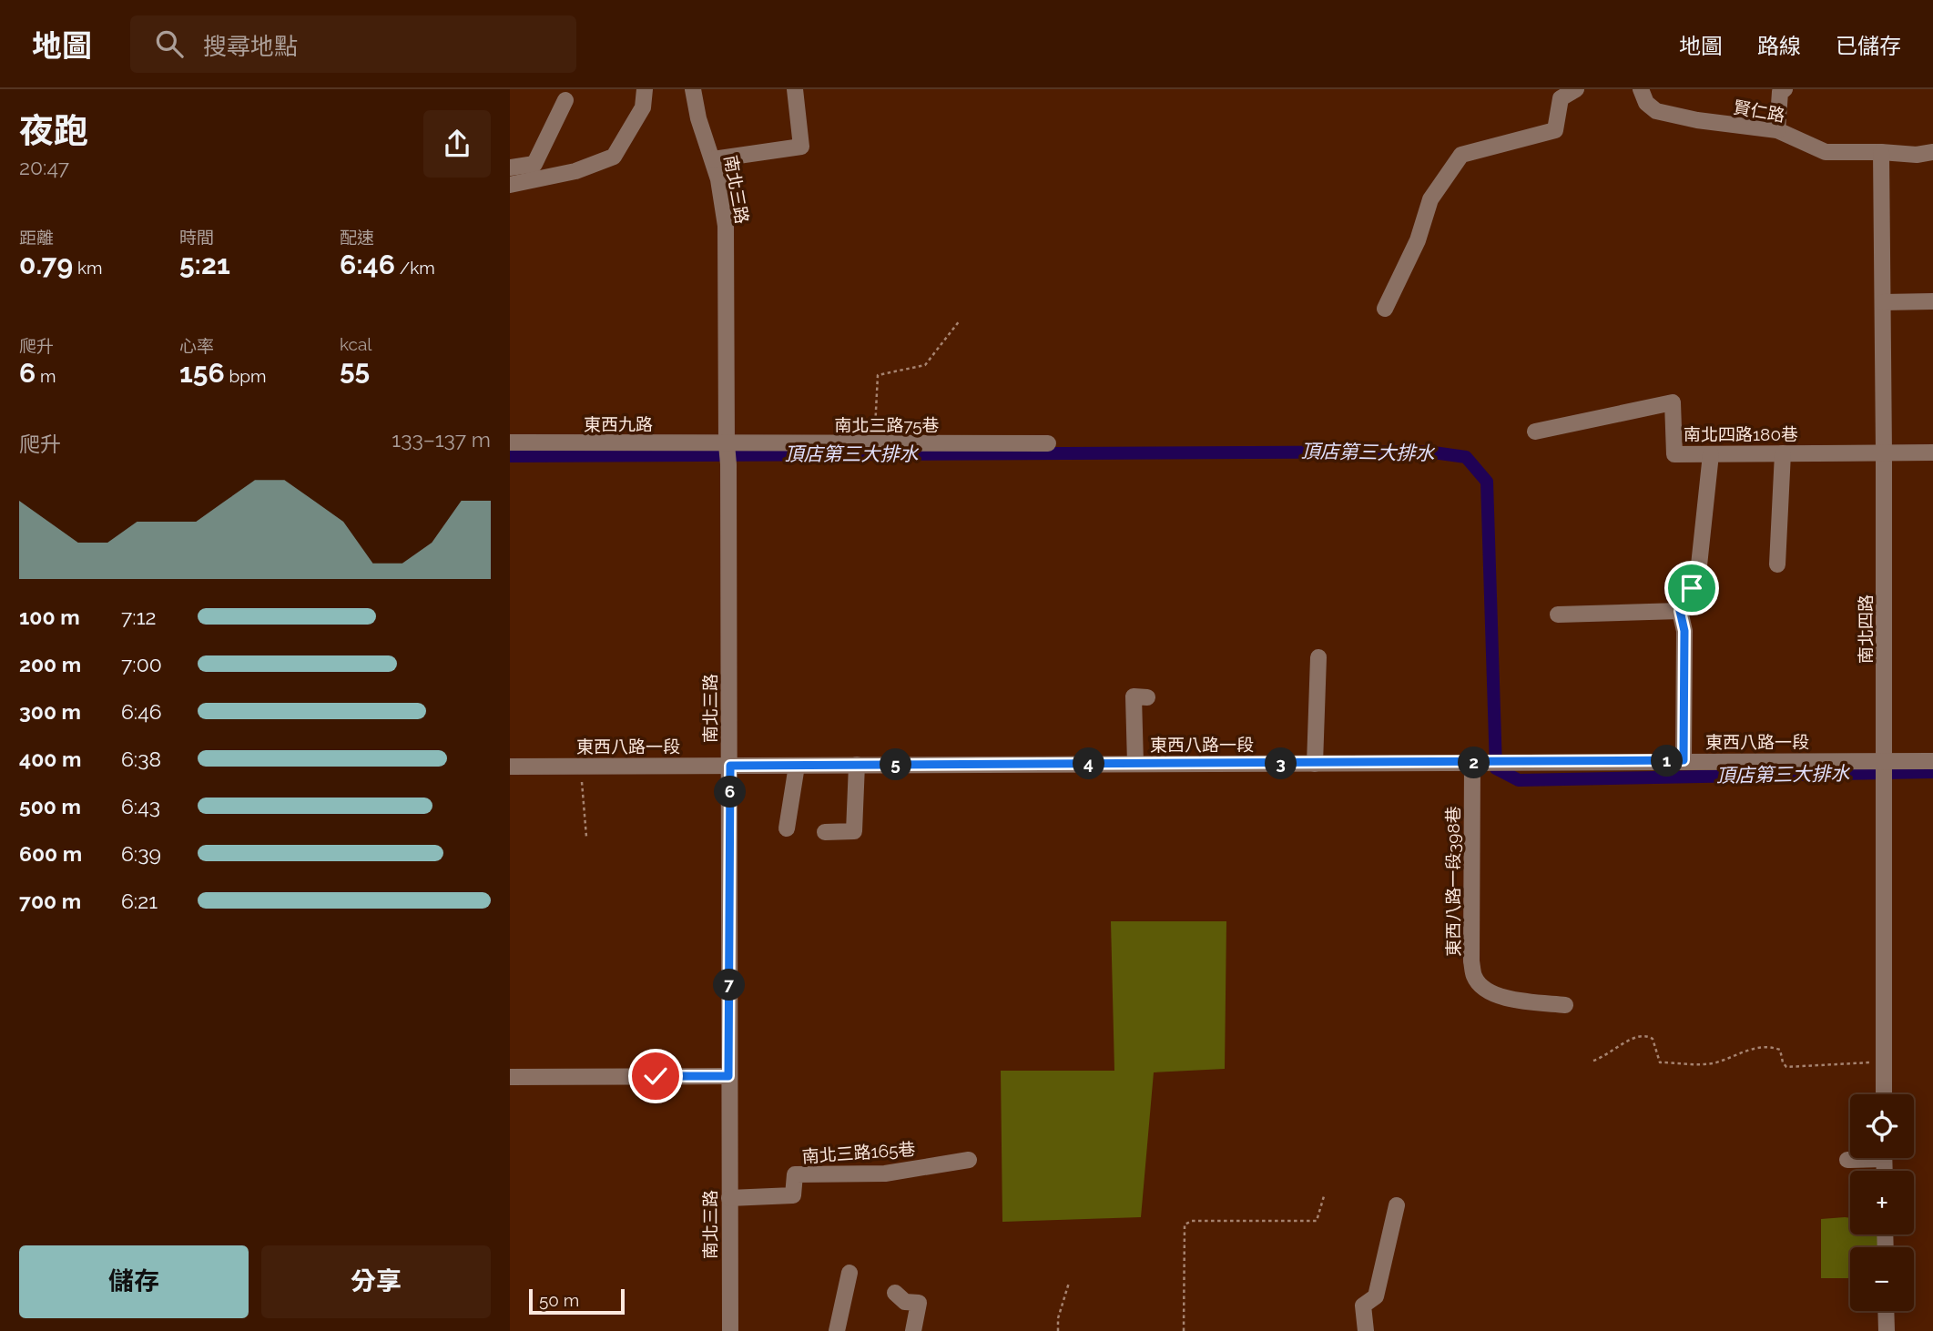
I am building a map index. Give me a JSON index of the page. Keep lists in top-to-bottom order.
{
  "streets": {
    "street": [
      "賢仁路",
      "南北三路",
      "東西九路",
      "南北三路75巷",
      "南北四路180巷",
      "南北四路",
      "東西八路一段",
      "東西八路一段398巷",
      "南北三路165巷"
    ]
  },
  "crossings": [
    ["賢仁路", "南北四路"],
    ["南北三路", "東西九路"],
    ["南北三路", "南北三路75巷"],
    ["南北三路", "東西八路一段"],
    ["南北三路", "南北三路165巷"],
    ["東西九路", "南北三路75巷"],
    ["南北四路180巷", "南北四路"],
    ["南北四路", "東西八路一段"],
    ["東西八路一段", "東西八路一段398巷"]
  ],
  "water": ["頂店第三大排水"],
  "scale_bar": "50 m",
  "page": {
    "header": "地圖",
    "search": "搜尋地點",
    "nav": ["地圖", "路線", "已儲存"],
    "heading": ["夜跑", "20:47"],
    "stats": [
      ["距離", "0.79 km"],
      ["時間", "5:21"],
      ["配速", "6:46 /km"],
      ["爬升", "6 m"],
      ["心率", "156 bpm"],
      ["kcal", "55"]
    ],
    "chart": ["爬升", "133–137 m"],
    "list": [
      {
        "name": "100 m",
        "note": "7:12"
      },
      {
        "name": "200 m",
        "note": "7:00"
      },
      {
        "name": "300 m",
        "note": "6:46"
      },
      {
        "name": "400 m",
        "note": "6:38"
      },
      {
        "name": "500 m",
        "note": "6:43"
      },
      {
        "name": "600 m",
        "note": "6:39"
      },
      {
        "name": "700 m",
        "note": "6:21"
      }
    ],
    "pins": [
      "1",
      "2",
      "3",
      "4",
      "5",
      "6",
      "7"
    ],
    "map_buttons": ["+", "−"],
    "buttons": ["儲存", "分享"],
    "scale": "50 m"
  }
}
